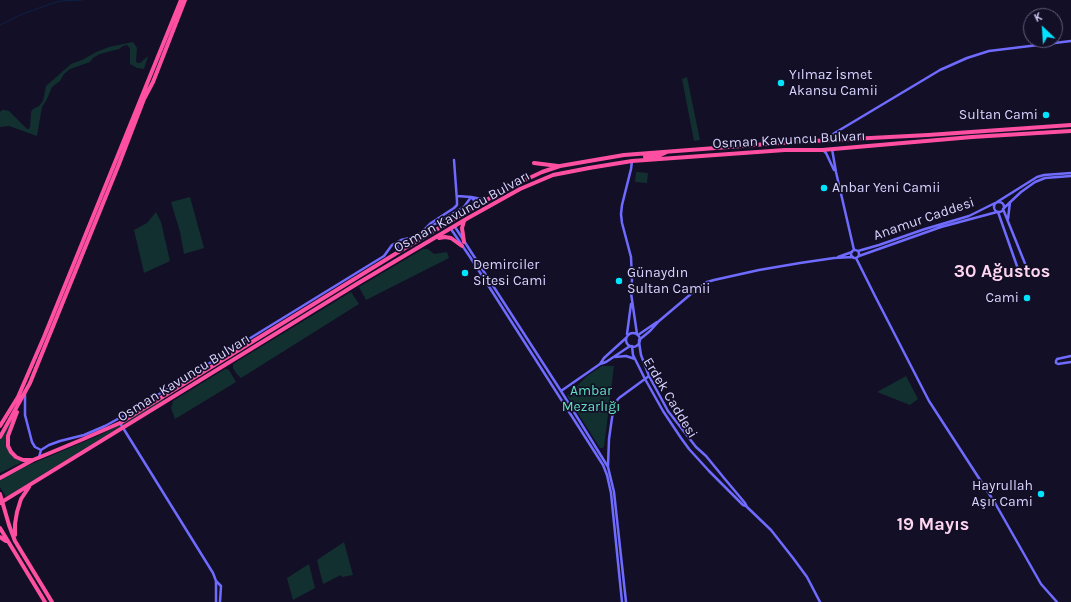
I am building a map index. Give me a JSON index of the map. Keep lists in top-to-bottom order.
{
  "streets": {
    "highway": ["Osman Kavuncu Bulvarı"],
    "street": ["Anamur Caddesi", "Erdek Caddesi"]
  },
  "districts": ["30 Ağustos", "19 Mayıs"],
  "parks": ["Ambar Mezarlığı"],
  "places": [
    "Yılmaz İsmet Akansu Camii",
    "Sultan Cami",
    "Anbar Yeni Camii",
    "Demirciler Sitesi Cami",
    "Günaydın Sultan Camii",
    "Cami",
    "Hayrullah Aşır Cami"
  ],
  "north": "top left"
}
